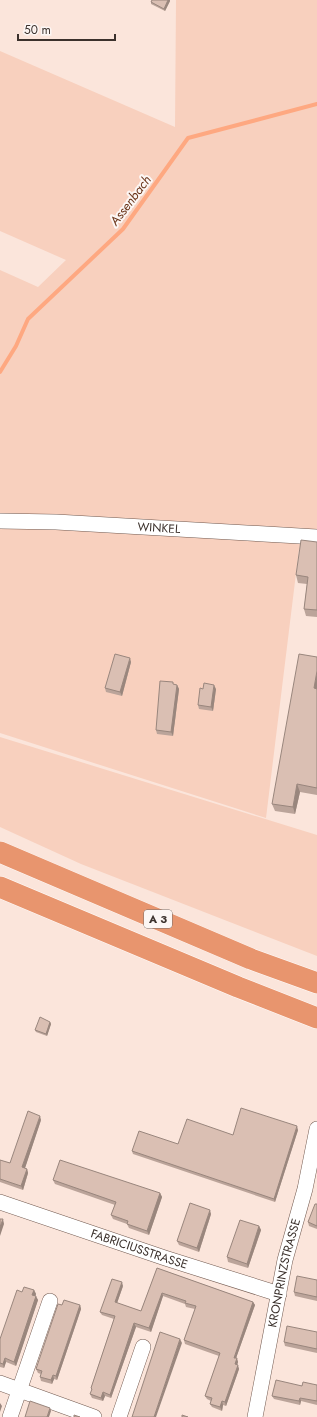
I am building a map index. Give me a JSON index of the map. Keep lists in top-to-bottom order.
{
  "streets": {
    "highway": ["A 3"],
    "street": ["WINKEL", "FABRICIUSSTRASSE", "KRONPRINZSTRASSE"]
  },
  "crossings": [
    ["FABRICIUSSTRASSE", "KRONPRINZSTRASSE"]
  ],
  "water": ["Assenbach"],
  "scale_bar": "50 m"
}
